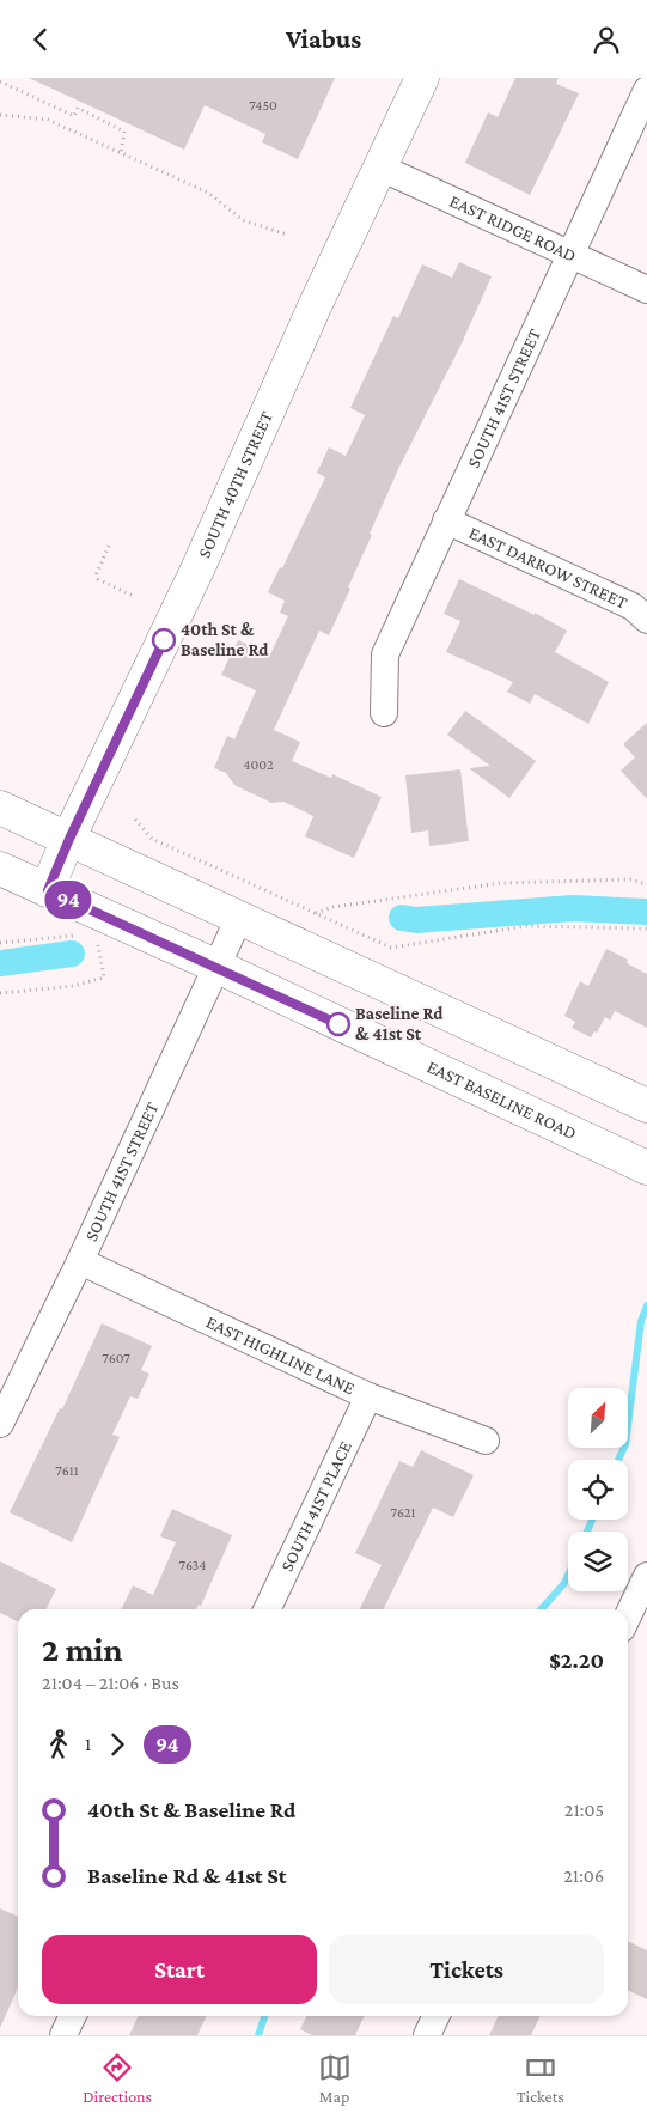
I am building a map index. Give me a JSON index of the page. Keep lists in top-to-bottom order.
{
  "streets": {
    "main road": ["SOUTH 40TH STREET", "EAST BASELINE ROAD"],
    "street": [
      "EAST RIDGE ROAD",
      "SOUTH 41ST STREET",
      "EAST DARROW STREET",
      "EAST HIGHLINE LANE",
      "SOUTH 41ST PLACE"
    ]
  },
  "crossings": [
    ["EAST RIDGE ROAD", "SOUTH 41ST STREET"],
    ["EAST RIDGE ROAD", "SOUTH 40TH STREET"],
    ["SOUTH 41ST STREET", "EAST DARROW STREET"],
    ["SOUTH 41ST STREET", "EAST BASELINE ROAD"],
    ["SOUTH 41ST STREET", "EAST HIGHLINE LANE"],
    ["SOUTH 40TH STREET", "EAST BASELINE ROAD"],
    ["EAST HIGHLINE LANE", "SOUTH 41ST PLACE"]
  ],
  "places": ["40th St & Baseline Rd", "Baseline Rd & 41st St"],
  "lines": ["bus line 94"],
  "house_numbers": [
    "7450",
    "4002",
    "7607",
    "7611",
    "7621",
    "7634"
  ],
  "north": "top right",
  "page": {
    "header": "Viabus",
    "on_map": "94",
    "heading": ["2 min", "21:04 – 21:06 · Bus", "$2.20"],
    "legs": ["1", "94"],
    "list": [
      {
        "name": "40th St & Baseline Rd",
        "value": "21:05"
      },
      {
        "name": "Baseline Rd & 41st St",
        "value": "21:06"
      }
    ],
    "buttons": ["Start", "Tickets"],
    "tabs": ["Directions", "Map", "Tickets"]
  }
}
